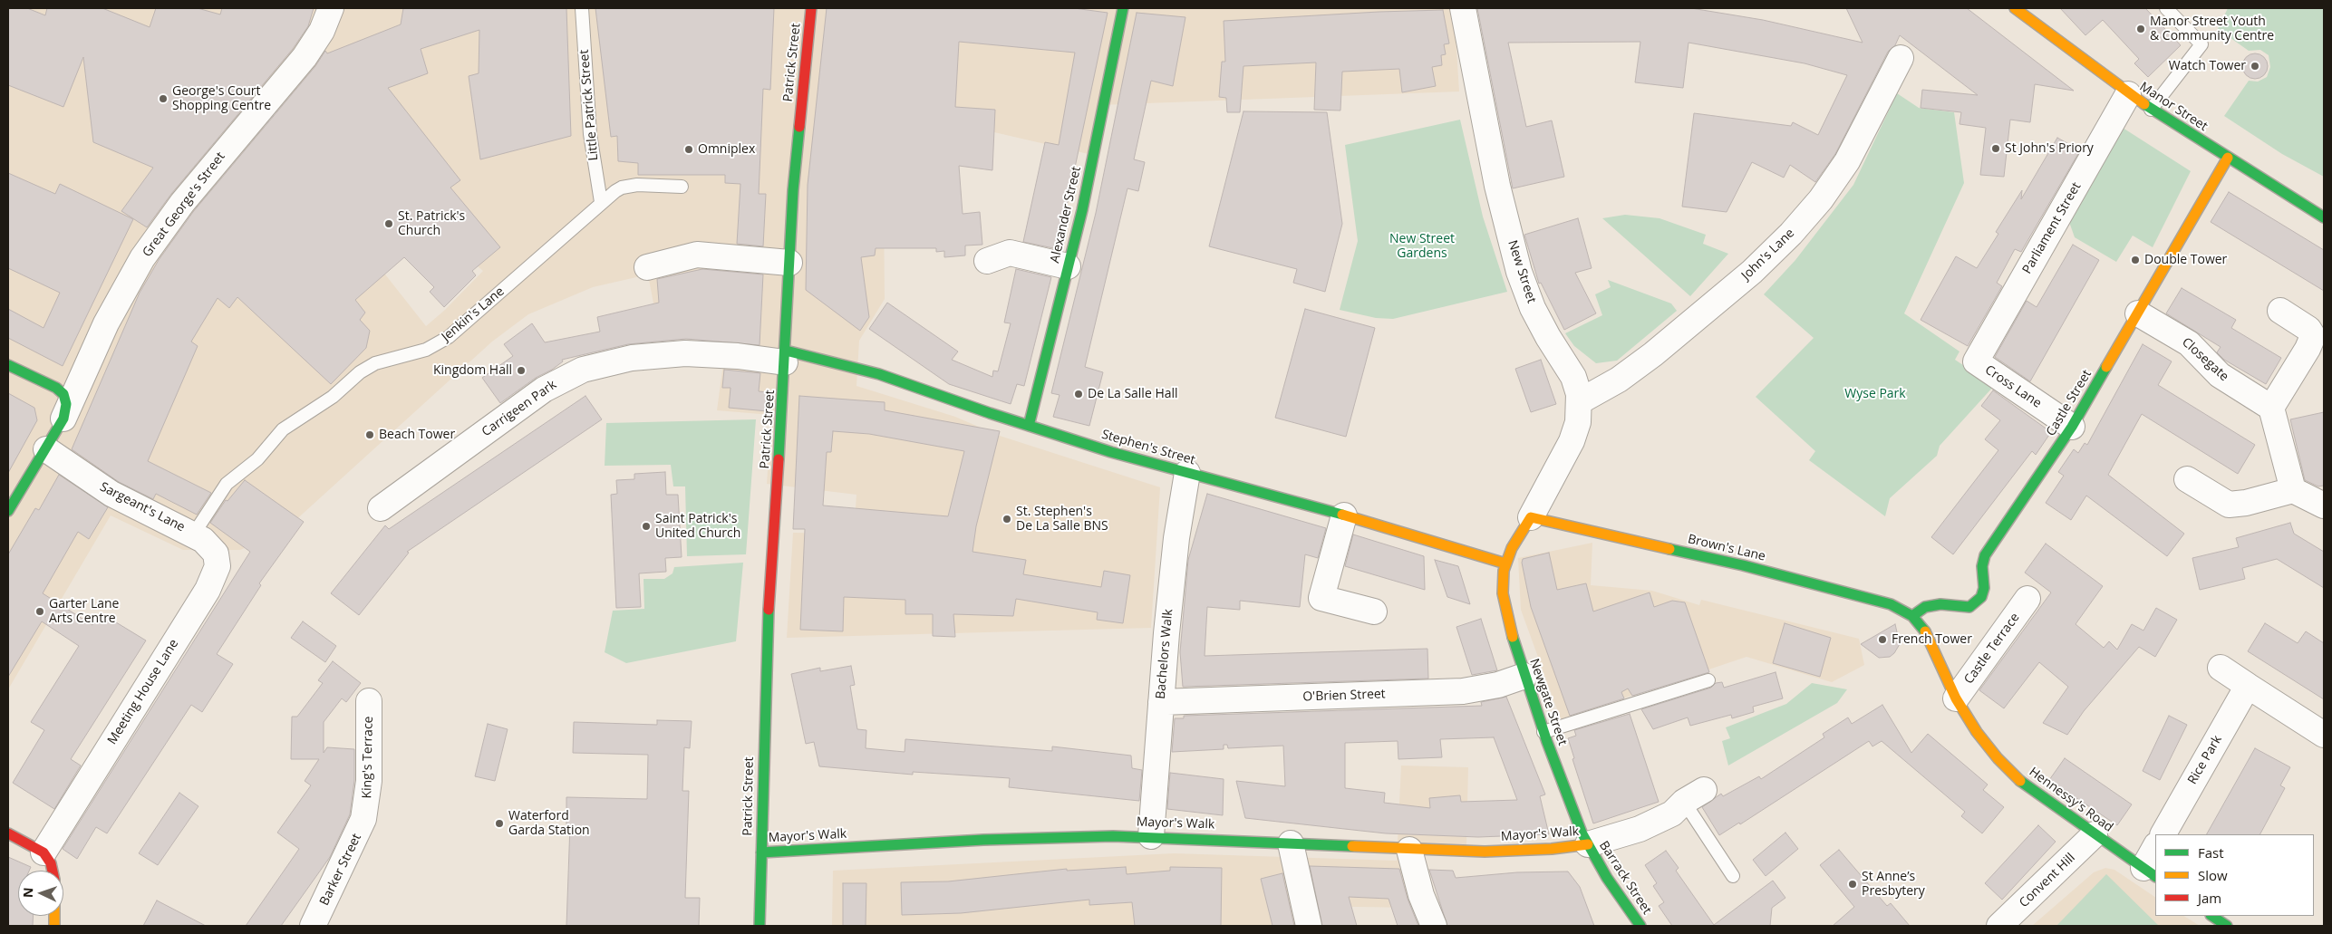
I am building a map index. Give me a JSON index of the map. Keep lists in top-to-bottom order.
{
  "streets": {
    "street": [
      "Patrick Street",
      "Manor Street",
      "Great George's Street",
      "Alexander Street",
      "Parliament Street",
      "John's Lane",
      "New Street",
      "Closegate",
      "Cross Lane",
      "Castle Street",
      "Carrigeen Park",
      "Stephen's Street",
      "Sargeant's Lane",
      "Brown's Lane",
      "Castle Terrace",
      "Bachelors Walk",
      "Meeting House Lane",
      "O'Brien Street",
      "Newgate Street",
      "King's Terrace",
      "Rice Park",
      "Hennessy's Road",
      "Mayor's Walk",
      "Barker Street",
      "Barrack Street",
      "Convent Hill"
    ],
    "lane": ["Little Patrick Street", "Jenkin's Lane"]
  },
  "crossings": [
    ["Patrick Street", "Carrigeen Park"],
    ["Patrick Street", "Stephen's Street"],
    ["Patrick Street", "Mayor's Walk"],
    ["Little Patrick Street", "Jenkin's Lane"],
    ["Manor Street", "Parliament Street"],
    ["Manor Street", "Castle Street"],
    ["Alexander Street", "Stephen's Street"],
    ["Parliament Street", "Cross Lane"],
    ["John's Lane", "New Street"],
    ["New Street", "Brown's Lane"],
    ["New Street", "Newgate Street"],
    ["Jenkin's Lane", "Sargeant's Lane"],
    ["Jenkin's Lane", "Meeting House Lane"],
    ["Closegate", "Castle Street"],
    ["Cross Lane", "Castle Street"],
    ["Castle Street", "Brown's Lane"],
    ["Castle Street", "Hennessy's Road"],
    ["Carrigeen Park", "Stephen's Street"],
    ["Stephen's Street", "Bachelors Walk"],
    ["Stephen's Street", "Newgate Street"],
    ["Sargeant's Lane", "Meeting House Lane"],
    ["Brown's Lane", "Newgate Street"],
    ["Brown's Lane", "Hennessy's Road"],
    ["Castle Terrace", "Hennessy's Road"],
    ["Bachelors Walk", "O'Brien Street"],
    ["Bachelors Walk", "Mayor's Walk"],
    ["O'Brien Street", "Newgate Street"],
    ["Newgate Street", "Mayor's Walk"],
    ["Newgate Street", "Barrack Street"],
    ["King's Terrace", "Barker Street"],
    ["Hennessy's Road", "Convent Hill"],
    ["Mayor's Walk", "Barrack Street"]
  ],
  "parks": ["New Street Gardens", "Wyse Park"],
  "places": [
    "Manor Street Youth & Community Centre",
    "Watch Tower",
    "George's Court Shopping Centre",
    "St John's Priory",
    "Omniplex",
    "St. Patrick's Church",
    "Double Tower",
    "Kingdom Hall",
    "De La Salle Hall",
    "Beach Tower",
    "St. Stephen's De La Salle BNS",
    "Saint Patrick's United Church",
    "Garter Lane Arts Centre",
    "French Tower",
    "Waterford Garda Station",
    "St Anne’s Presbytery"
  ],
  "legend": ["Fast", "Slow", "Jam"],
  "north": "left"
}
